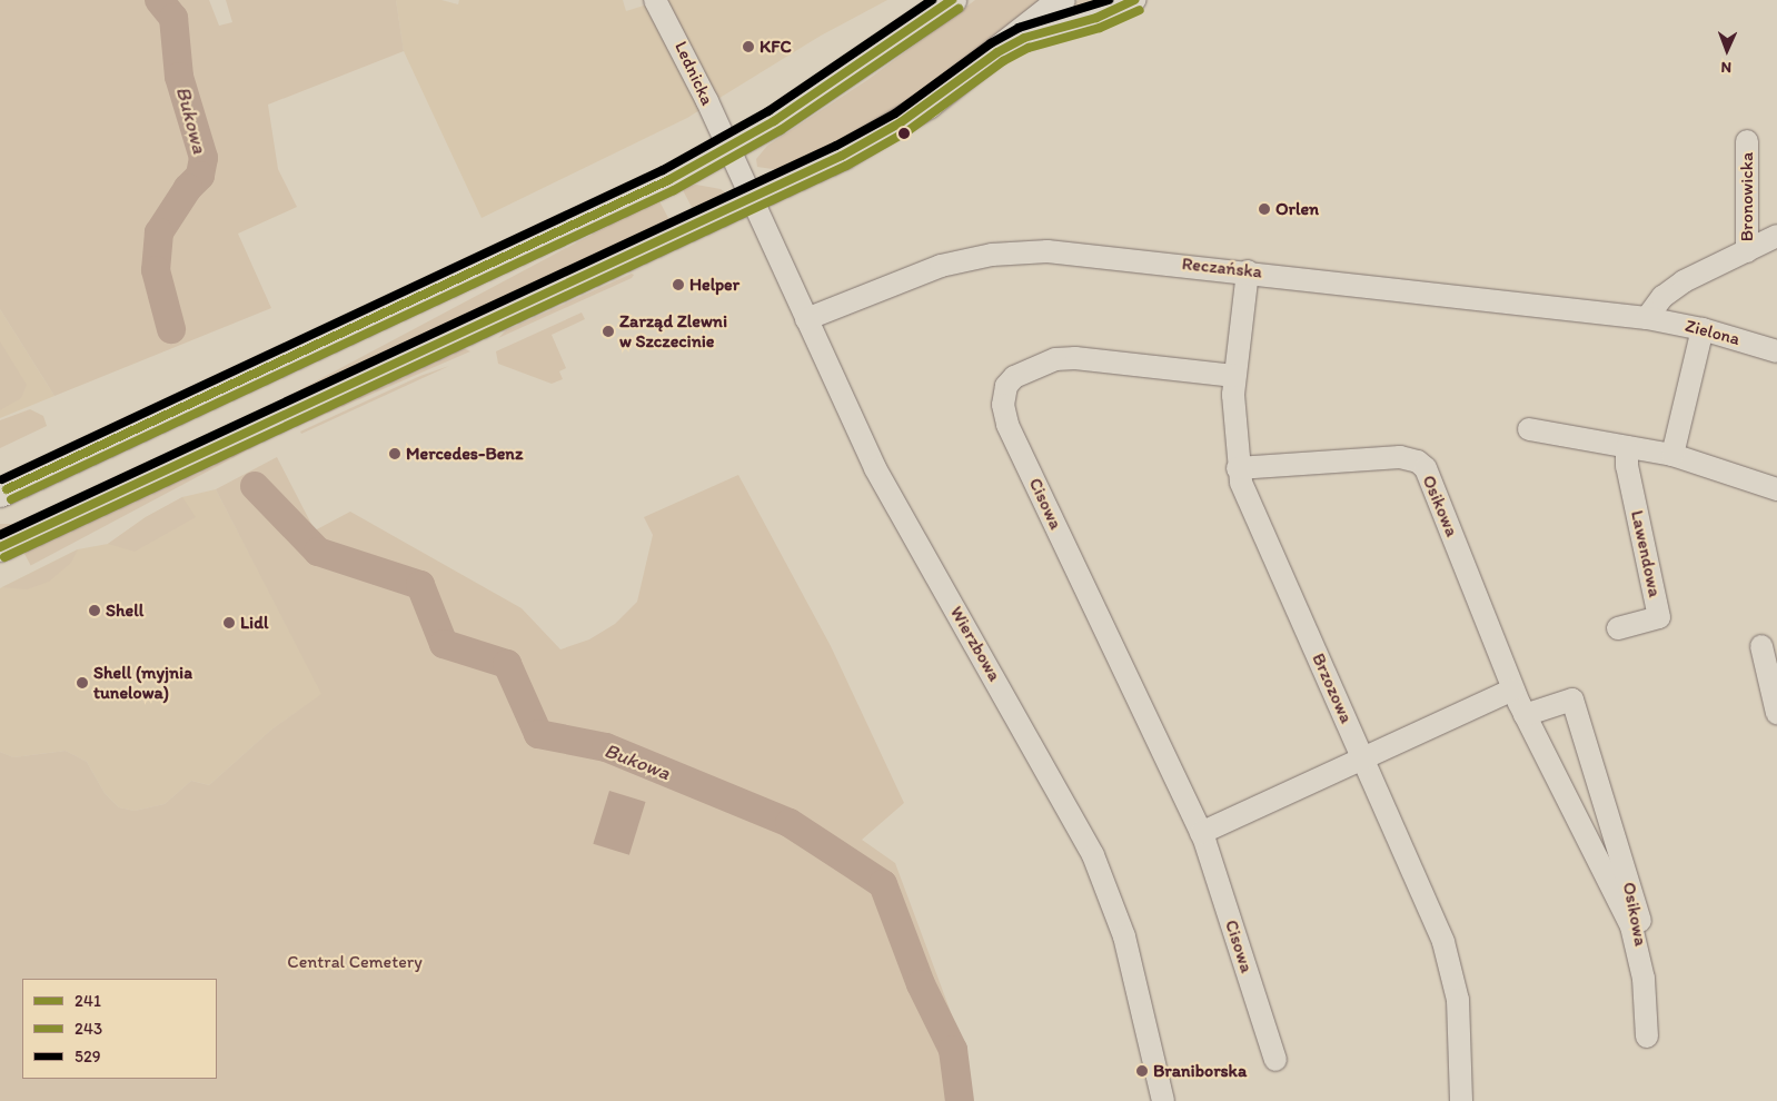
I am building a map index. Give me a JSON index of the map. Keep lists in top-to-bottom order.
{
  "streets": {
    "street": [
      "Lednicka",
      "Bronowicka",
      "Reczańska",
      "Zielona",
      "Cisowa",
      "Osikowa",
      "Lawendowa",
      "Wierzbowa",
      "Brzozowa"
    ]
  },
  "crossings": [
    ["Lednicka", "Wierzbowa"],
    ["Bronowicka", "Reczańska"],
    ["Bronowicka", "Zielona"],
    ["Reczańska", "Zielona"],
    ["Reczańska", "Wierzbowa"],
    ["Reczańska", "Brzozowa"],
    ["Cisowa", "Brzozowa"],
    ["Osikowa", "Brzozowa"]
  ],
  "water": ["Bukowa"],
  "parks": ["Central Cemetery"],
  "places": [
    "KFC",
    "Orlen",
    "Helper",
    "Zarząd Zlewni w Szczecinie",
    "Mercedes-Benz",
    "Shell",
    "Lidl",
    "Shell (myjnia tunelowa)",
    "Braniborska"
  ],
  "lines": ["transit line 241", "transit line 529", "transit line 243"],
  "legend": ["241", "243", "529"],
  "north": "bottom"
}
